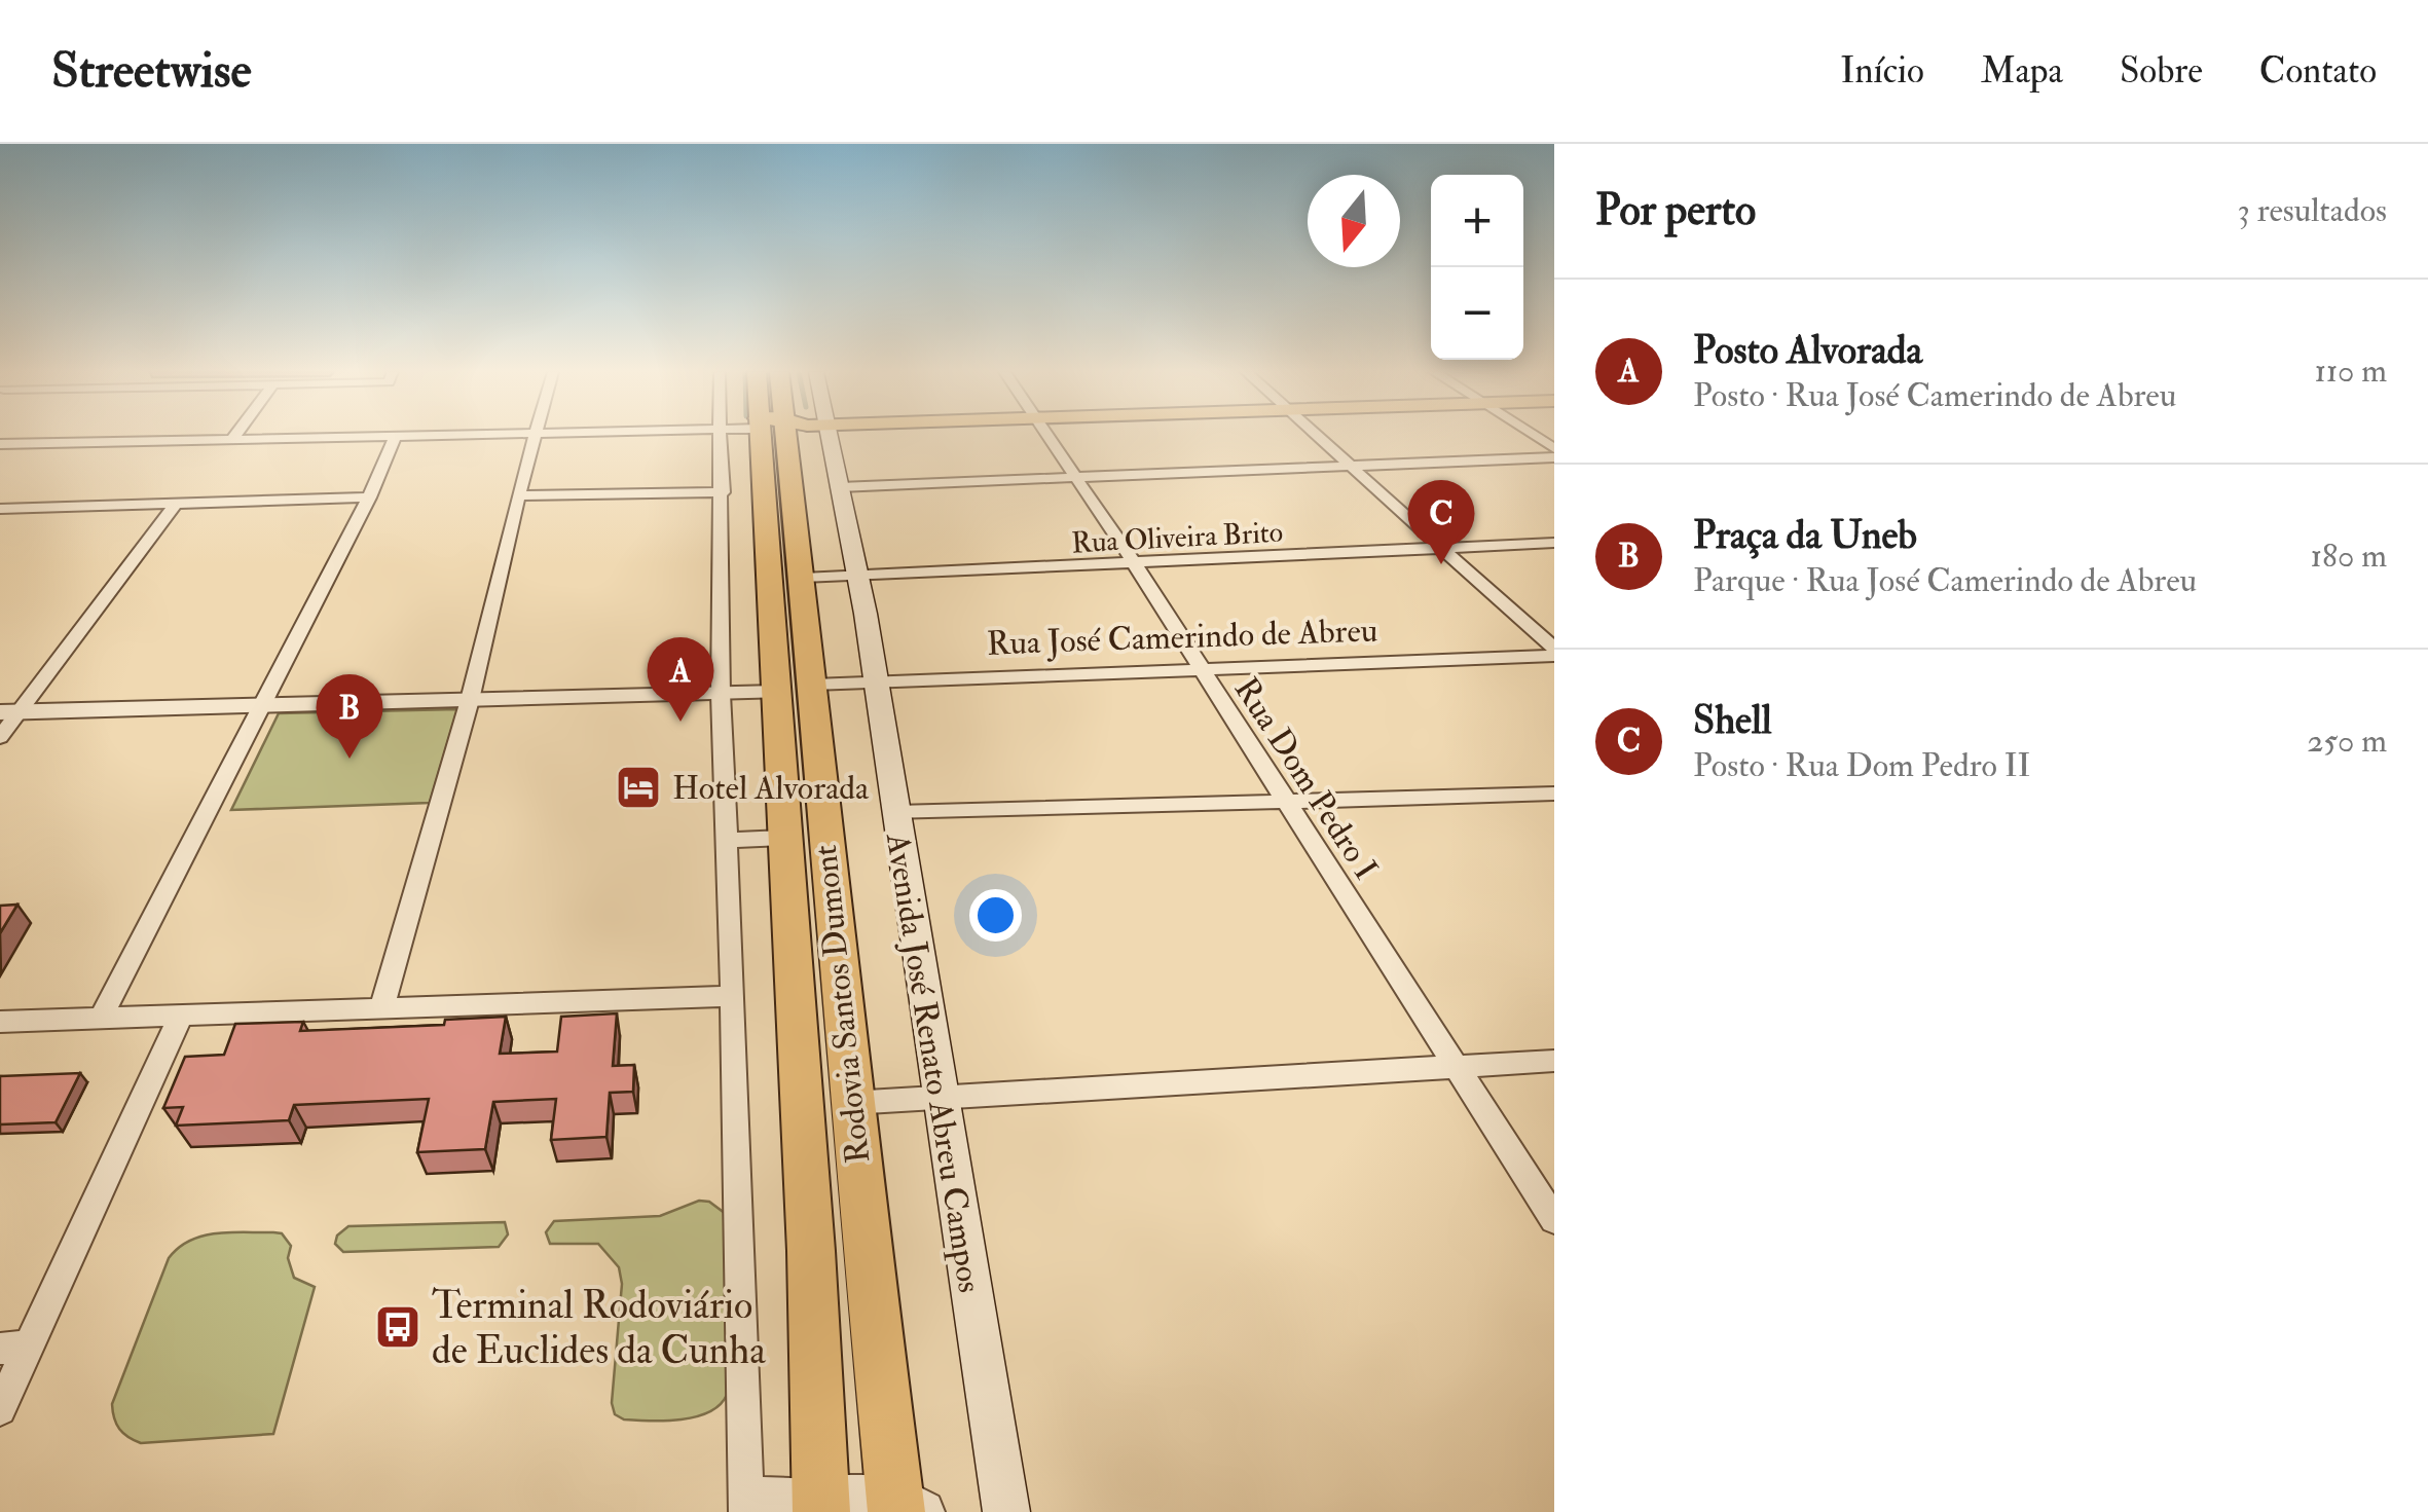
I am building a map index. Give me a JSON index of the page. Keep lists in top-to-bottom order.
{
  "streets": {
    "highway": ["Rodovia Santos Dumont"],
    "main road": ["Avenida José Renato Abreu Campos"],
    "street": ["Rua Oliveira Brito", "Rua José Camerindo de Abreu", "Rua Dom Pedro I"]
  },
  "crossings": [
    ["Rua Oliveira Brito", "Rua Dom Pedro I"],
    ["Rua Oliveira Brito", "Rodovia Santos Dumont"],
    ["Rua Oliveira Brito", "Avenida José Renato Abreu Campos"],
    ["Rua José Camerindo de Abreu", "Rua Dom Pedro I"],
    ["Rua José Camerindo de Abreu", "Rodovia Santos Dumont"],
    ["Rua José Camerindo de Abreu", "Avenida José Renato Abreu Campos"]
  ],
  "places": {
    "hotel": ["Hotel Alvorada"],
    "bus stop": ["Terminal Rodoviário de Euclides da Cunha"]
  },
  "north": "bottom",
  "page": {
    "header": "Streetwise",
    "nav": [
      "Início",
      "Mapa",
      "Sobre",
      "Contato"
    ],
    "heading": ["Por perto", "3 resultados"],
    "map_buttons": ["+", "−"],
    "list": [
      {
        "mark": "A",
        "name": "Posto Alvorada",
        "note": "Posto · Rua José Camerindo de Abreu",
        "value": "110 m"
      },
      {
        "mark": "B",
        "name": "Praça da Uneb",
        "note": "Parque · Rua José Camerindo de Abreu",
        "value": "180 m"
      },
      {
        "mark": "C",
        "name": "Shell",
        "note": "Posto · Rua Dom Pedro II",
        "value": "250 m"
      }
    ],
    "pins": ["C", "A", "B"]
  }
}
